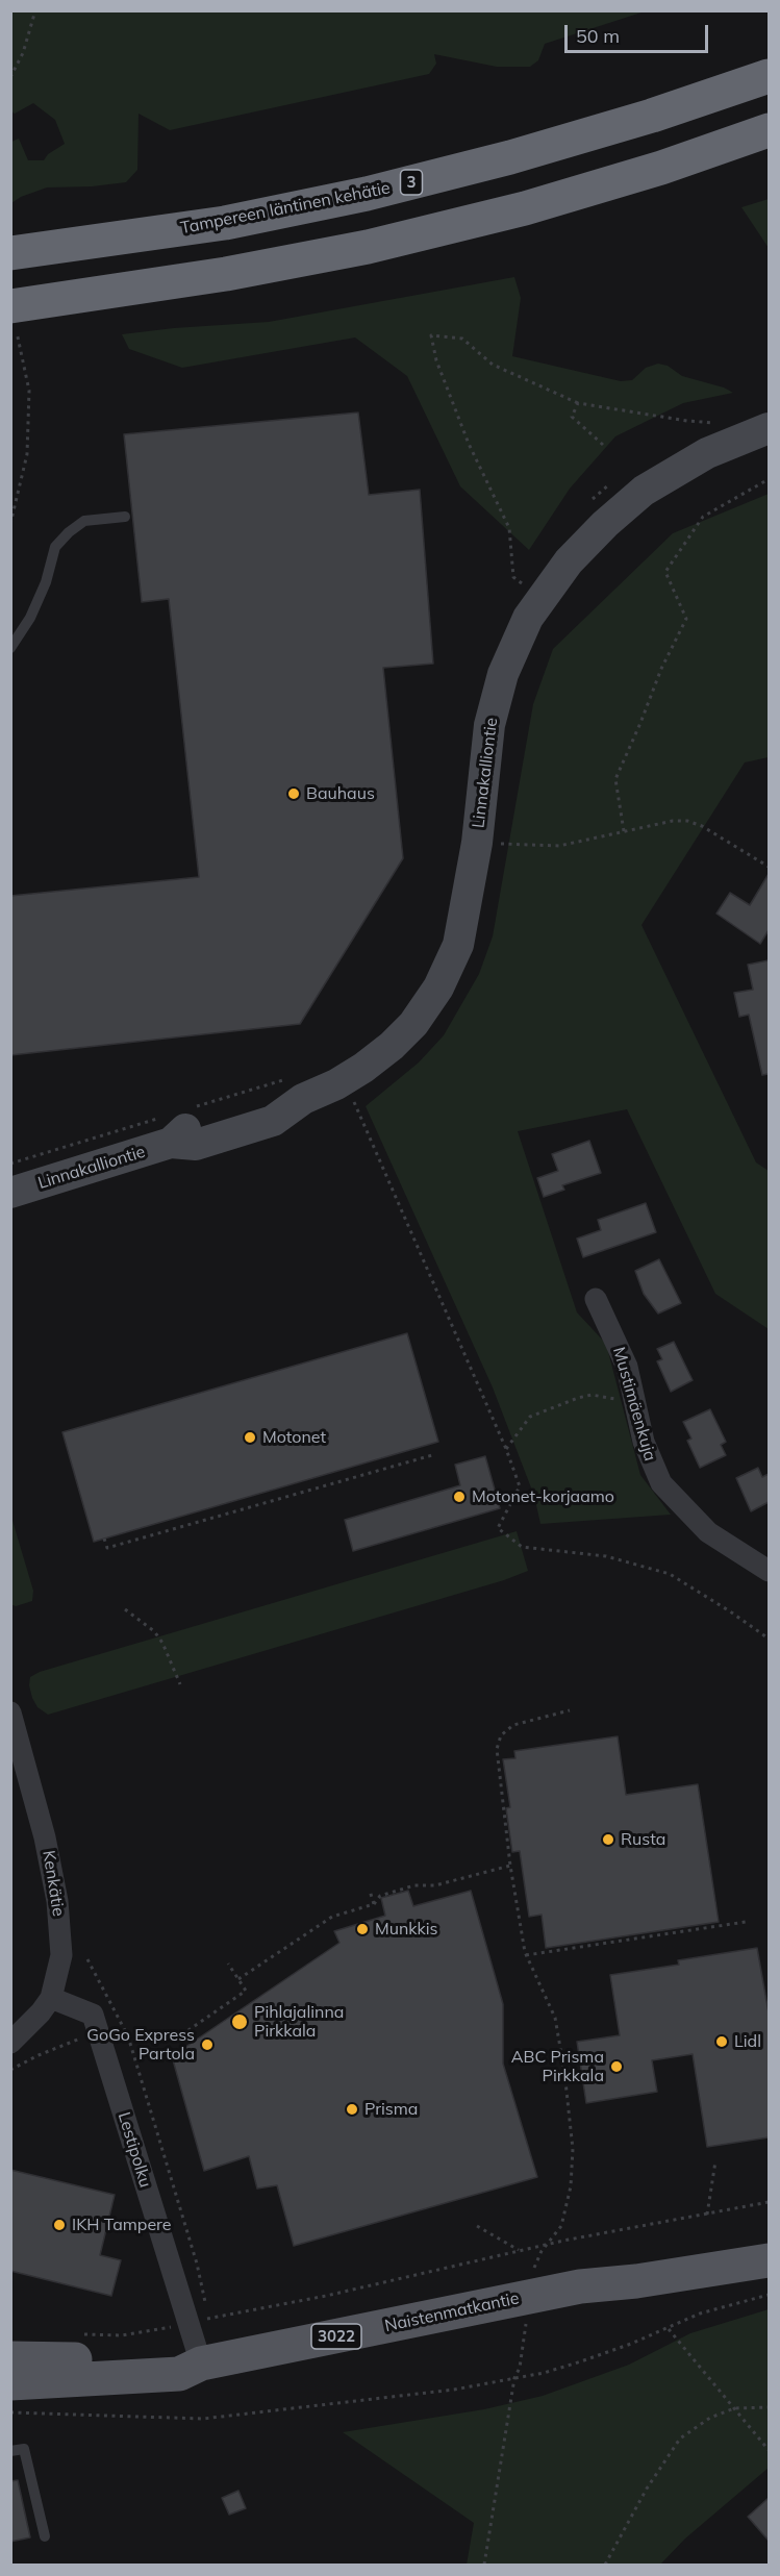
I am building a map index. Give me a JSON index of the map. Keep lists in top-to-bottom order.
{
  "streets": {
    "highway": ["3", "Tampereen läntinen kehätie"],
    "main road": ["Linnakalliontie", "Naistenmatkantie", "3022"],
    "street": ["Mustimäenkuja", "Kenkätie", "Lestipolku"]
  },
  "crossings": [
    ["Kenkätie", "Lestipolku"],
    ["Lestipolku", "Naistenmatkantie"]
  ],
  "places": [
    "Bauhaus",
    "Motonet",
    "Motonet-korjaamo",
    "Rusta",
    "Munkkis",
    "Pihlajalinna Pirkkala",
    "Lidl",
    "GoGo Express Partola",
    "ABC Prisma Pirkkala",
    "Prisma",
    "IKH Tampere"
  ],
  "scale_bar": "50 m"
}
